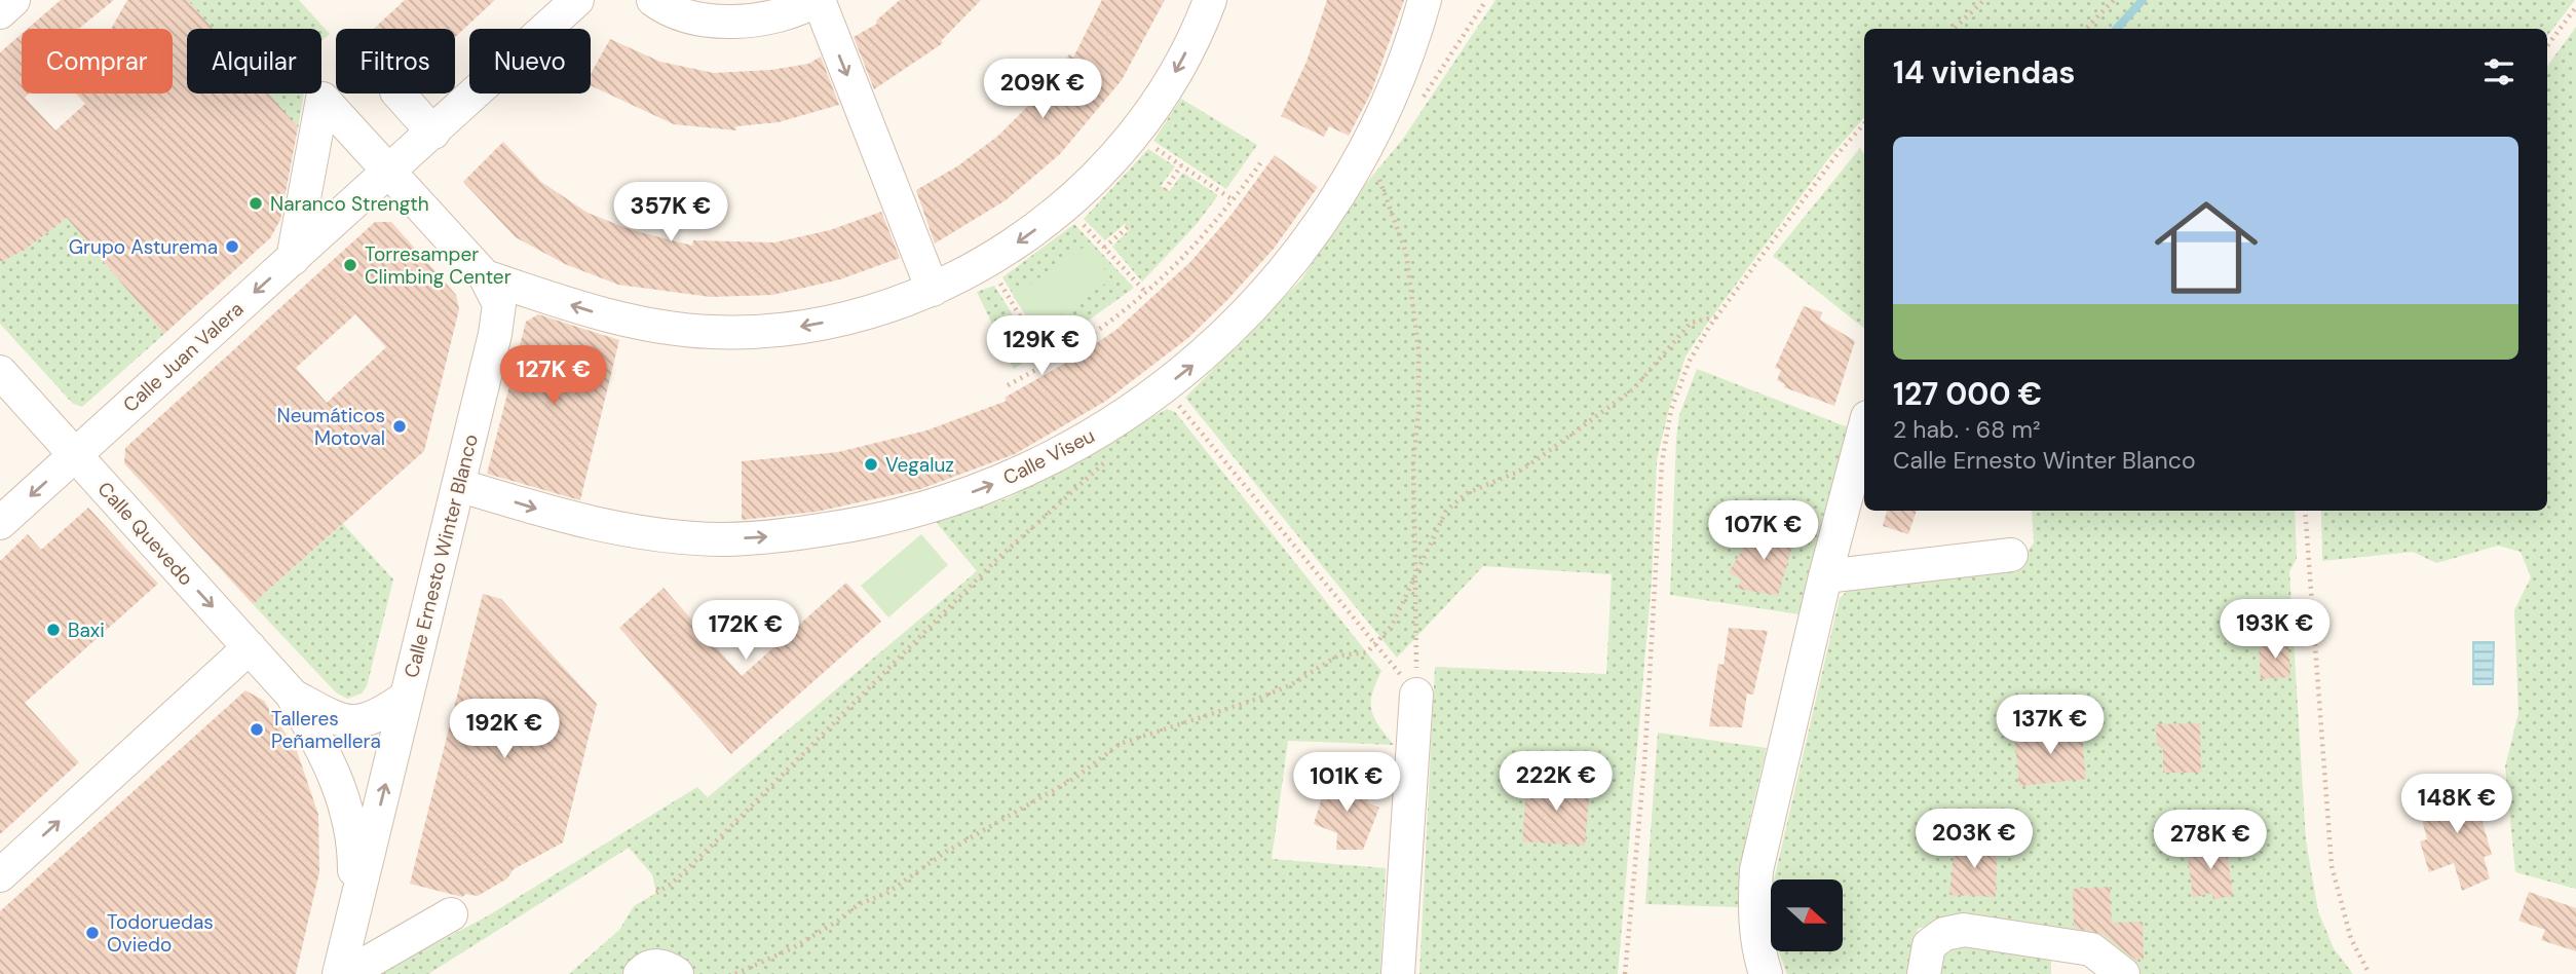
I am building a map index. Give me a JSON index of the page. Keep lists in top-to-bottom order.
{
  "streets": {
    "street": [
      "Calle Juan Valera",
      "Calle Viseu",
      "Calle Quevedo",
      "Calle Ernesto Winter Blanco"
    ]
  },
  "crossings": [
    ["Calle Juan Valera", "Calle Quevedo"],
    ["Calle Juan Valera", "Calle Ernesto Winter Blanco"],
    ["Calle Viseu", "Calle Ernesto Winter Blanco"],
    ["Calle Quevedo", "Calle Ernesto Winter Blanco"]
  ],
  "one_way": ["Calle Juan Valera", "Calle Viseu"],
  "places": [
    "Naranco Strength",
    "Grupo Asturema",
    "Torresamper Climbing Center",
    "Neumáticos Motoval",
    "Vegaluz",
    "Baxi",
    "Talleres Peñamellera",
    "Todoruedas Oviedo"
  ],
  "north": "right",
  "page": {
    "chip": [
      "Comprar",
      "Alquilar",
      "Filtros",
      "Nuevo"
    ],
    "heading": "14 viviendas",
    "price": [
      "209K €",
      "357K €",
      "129K €",
      "127K €",
      "107K €",
      "193K €",
      "172K €",
      "137K €",
      "192K €",
      "222K €",
      "101K €",
      "148K €",
      "203K €",
      "278K €"
    ],
    "list": [
      {
        "name": "127 000 €",
        "note": "2 hab. · 68 m² · Calle Ernesto Winter Blanco"
      }
    ]
  }
}
